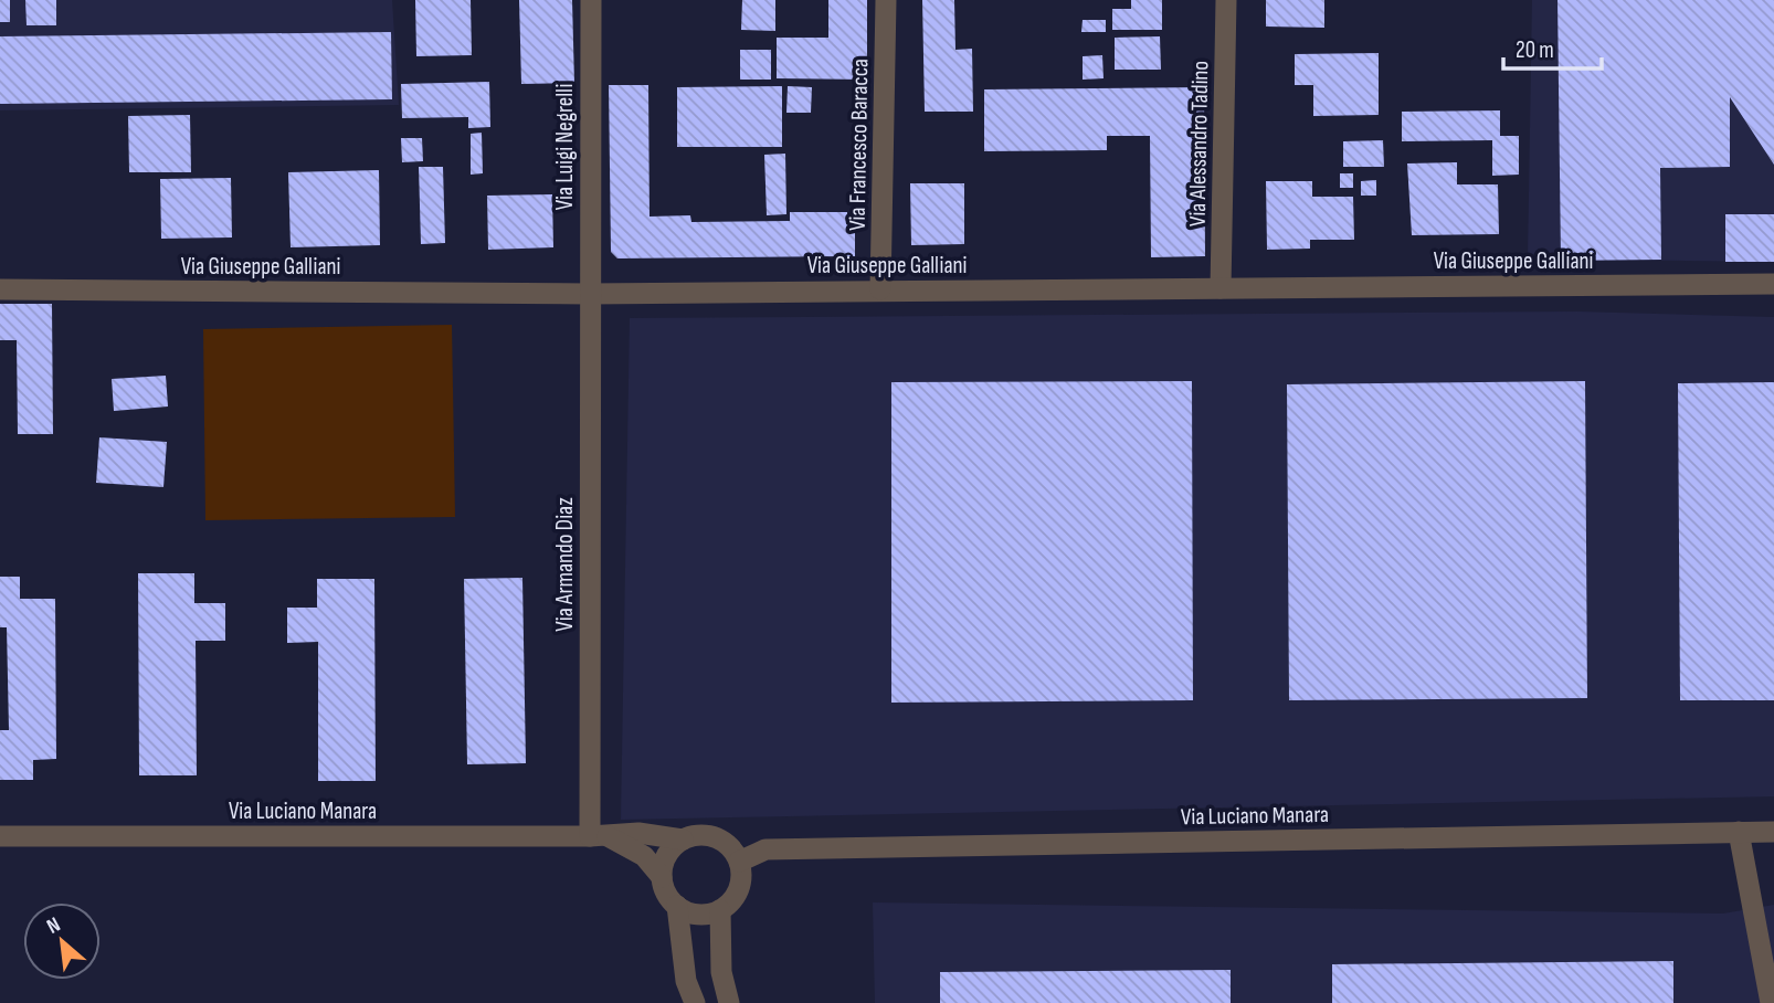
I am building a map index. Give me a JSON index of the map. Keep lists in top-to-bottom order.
{
  "streets": {
    "street": [
      "Via Alessandro Tadino",
      "Via Francesco Baracca",
      "Via Luigi Negrelli",
      "Via Giuseppe Galliani",
      "Via Armando Diaz",
      "Via Luciano Manara"
    ]
  },
  "crossings": [
    ["Via Alessandro Tadino", "Via Giuseppe Galliani"],
    ["Via Francesco Baracca", "Via Giuseppe Galliani"],
    ["Via Luigi Negrelli", "Via Giuseppe Galliani"],
    ["Via Luigi Negrelli", "Via Armando Diaz"],
    ["Via Giuseppe Galliani", "Via Armando Diaz"],
    ["Via Armando Diaz", "Via Luciano Manara"]
  ],
  "scale_bar": "20 m",
  "north": "top left"
}
